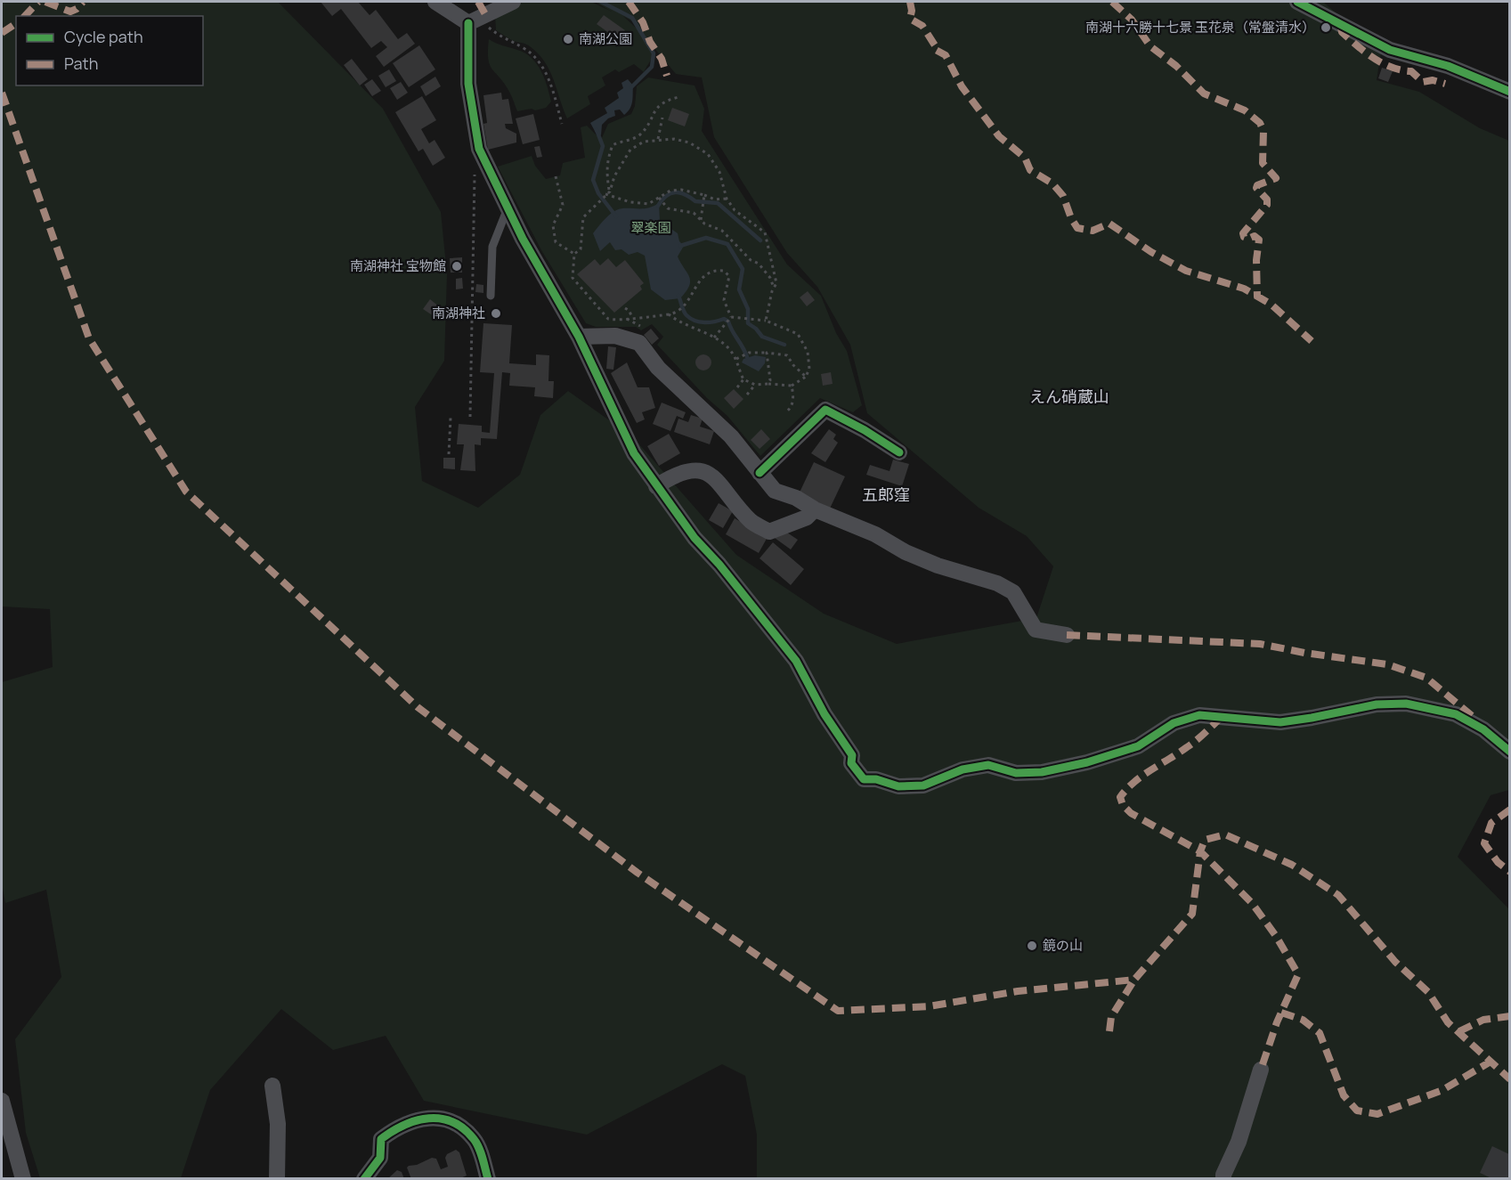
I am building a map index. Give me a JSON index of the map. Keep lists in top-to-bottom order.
{
  "districts": ["えん硝蔵山", "五郎窪"],
  "parks": ["翠楽園"],
  "places": [
    "南湖十六勝十七景 玉花泉（常盤清水）",
    "南湖公園",
    "南湖神社 宝物館",
    "南湖神社",
    "鏡の山"
  ],
  "legend": ["Cycle path", "Path"]
}
